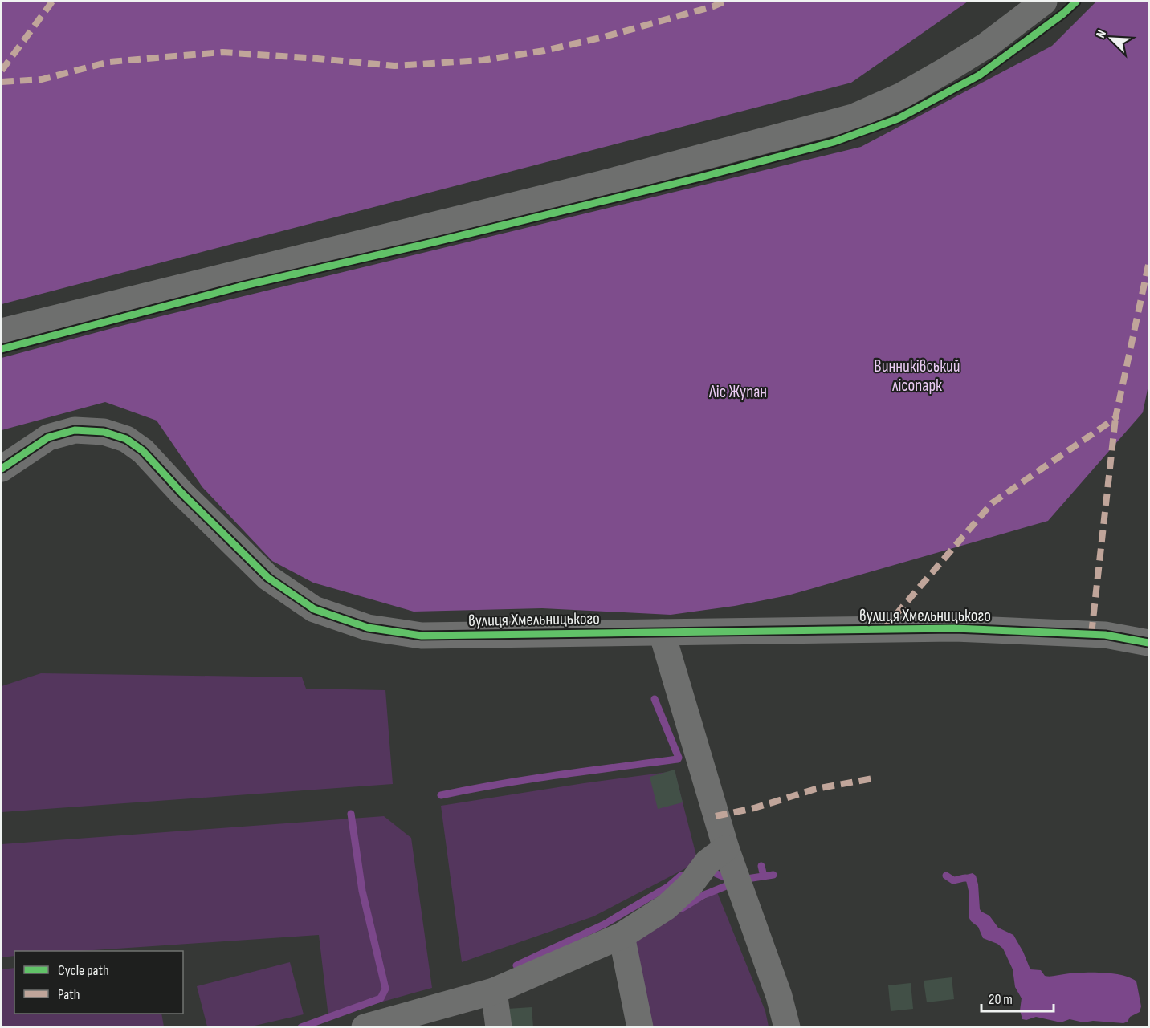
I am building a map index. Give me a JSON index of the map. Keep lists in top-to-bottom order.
{
  "streets": {
    "street": ["вулиця Хмельницького"]
  },
  "parks": ["Винниківський лісопарк", "Ліс Жупан"],
  "legend": ["Cycle path", "Path"],
  "scale_bar": "20 m",
  "north": "top left"
}
